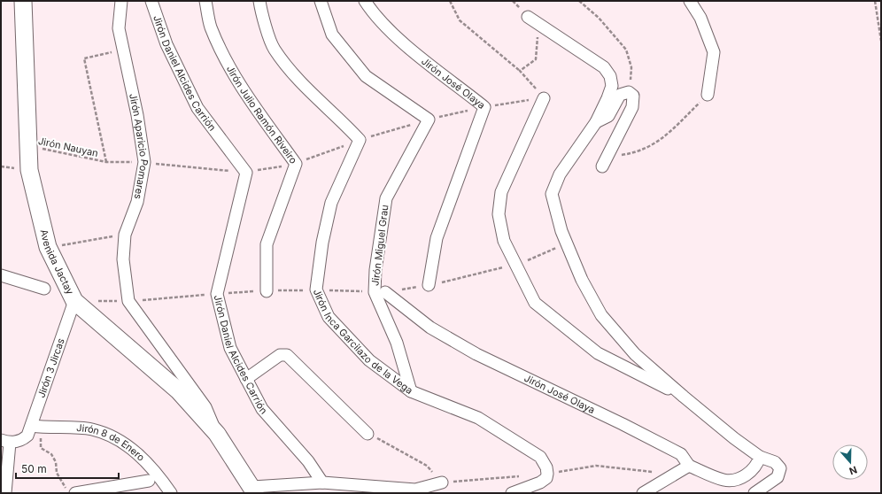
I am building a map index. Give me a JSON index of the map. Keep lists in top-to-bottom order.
{
  "streets": {
    "street": [
      "Jirón Daniel Alcides Carrión",
      "Jirón José Olaya",
      "Jirón Julio Ramón Riveiro",
      "Jirón Aparicio Pomares",
      "Jirón Miguel Grau",
      "Avenida Jactay",
      "Jirón Inca Garcilazo de la Vega",
      "Jirón 3 Jircas",
      "Jirón 8 de Enero"
    ],
    "path": ["Jirón Nauyan"]
  },
  "crossings": [
    ["Jirón Aparicio Pomares", "Jirón Nauyan"],
    ["Jirón Aparicio Pomares", "Avenida Jactay"],
    ["Jirón Nauyan", "Avenida Jactay"],
    ["Jirón Miguel Grau", "Jirón Inca Garcilazo de la Vega"],
    ["Avenida Jactay", "Jirón 3 Jircas"],
    ["Jirón 3 Jircas", "Jirón 8 de Enero"]
  ],
  "scale_bar": "50 m",
  "north": "bottom"
}
